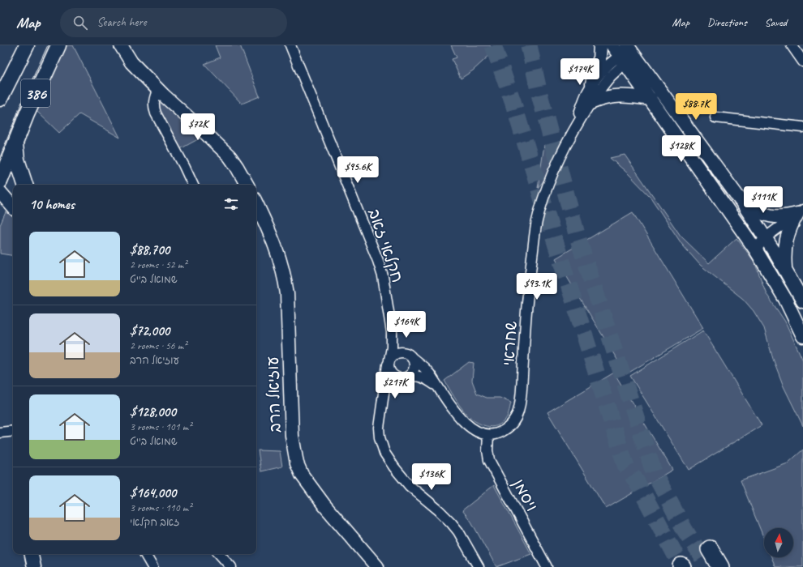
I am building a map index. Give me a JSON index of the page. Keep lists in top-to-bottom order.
{
  "streets": {
    "main road": ["386"],
    "street": [
      "חקלאי זאב",
      "שחראי",
      "עוזיאל הרב",
      "ויסמן"
    ]
  },
  "crossings": [
    ["שחראי", "ויסמן"]
  ],
  "north": "top",
  "page": {
    "header": "Map",
    "search": "Search here",
    "nav": ["Map", "Directions", "Saved"],
    "price": [
      "$174K",
      "$88.7K",
      "$72K",
      "$128K",
      "$95.6K",
      "$111K",
      "$93.1K",
      "$164K",
      "$217K",
      "$136K"
    ],
    "heading": "10 homes",
    "list": [
      {
        "name": "$88,700",
        "note": "2 rooms · 52 m² · שמואל בייט"
      },
      {
        "name": "$72,000",
        "note": "2 rooms · 56 m² · עוזיאל הרב"
      },
      {
        "name": "$128,000",
        "note": "3 rooms · 101 m² · שמואל בייט"
      },
      {
        "name": "$164,000",
        "note": "3 rooms · 110 m² · זאב חקלאי"
      }
    ]
  }
}
